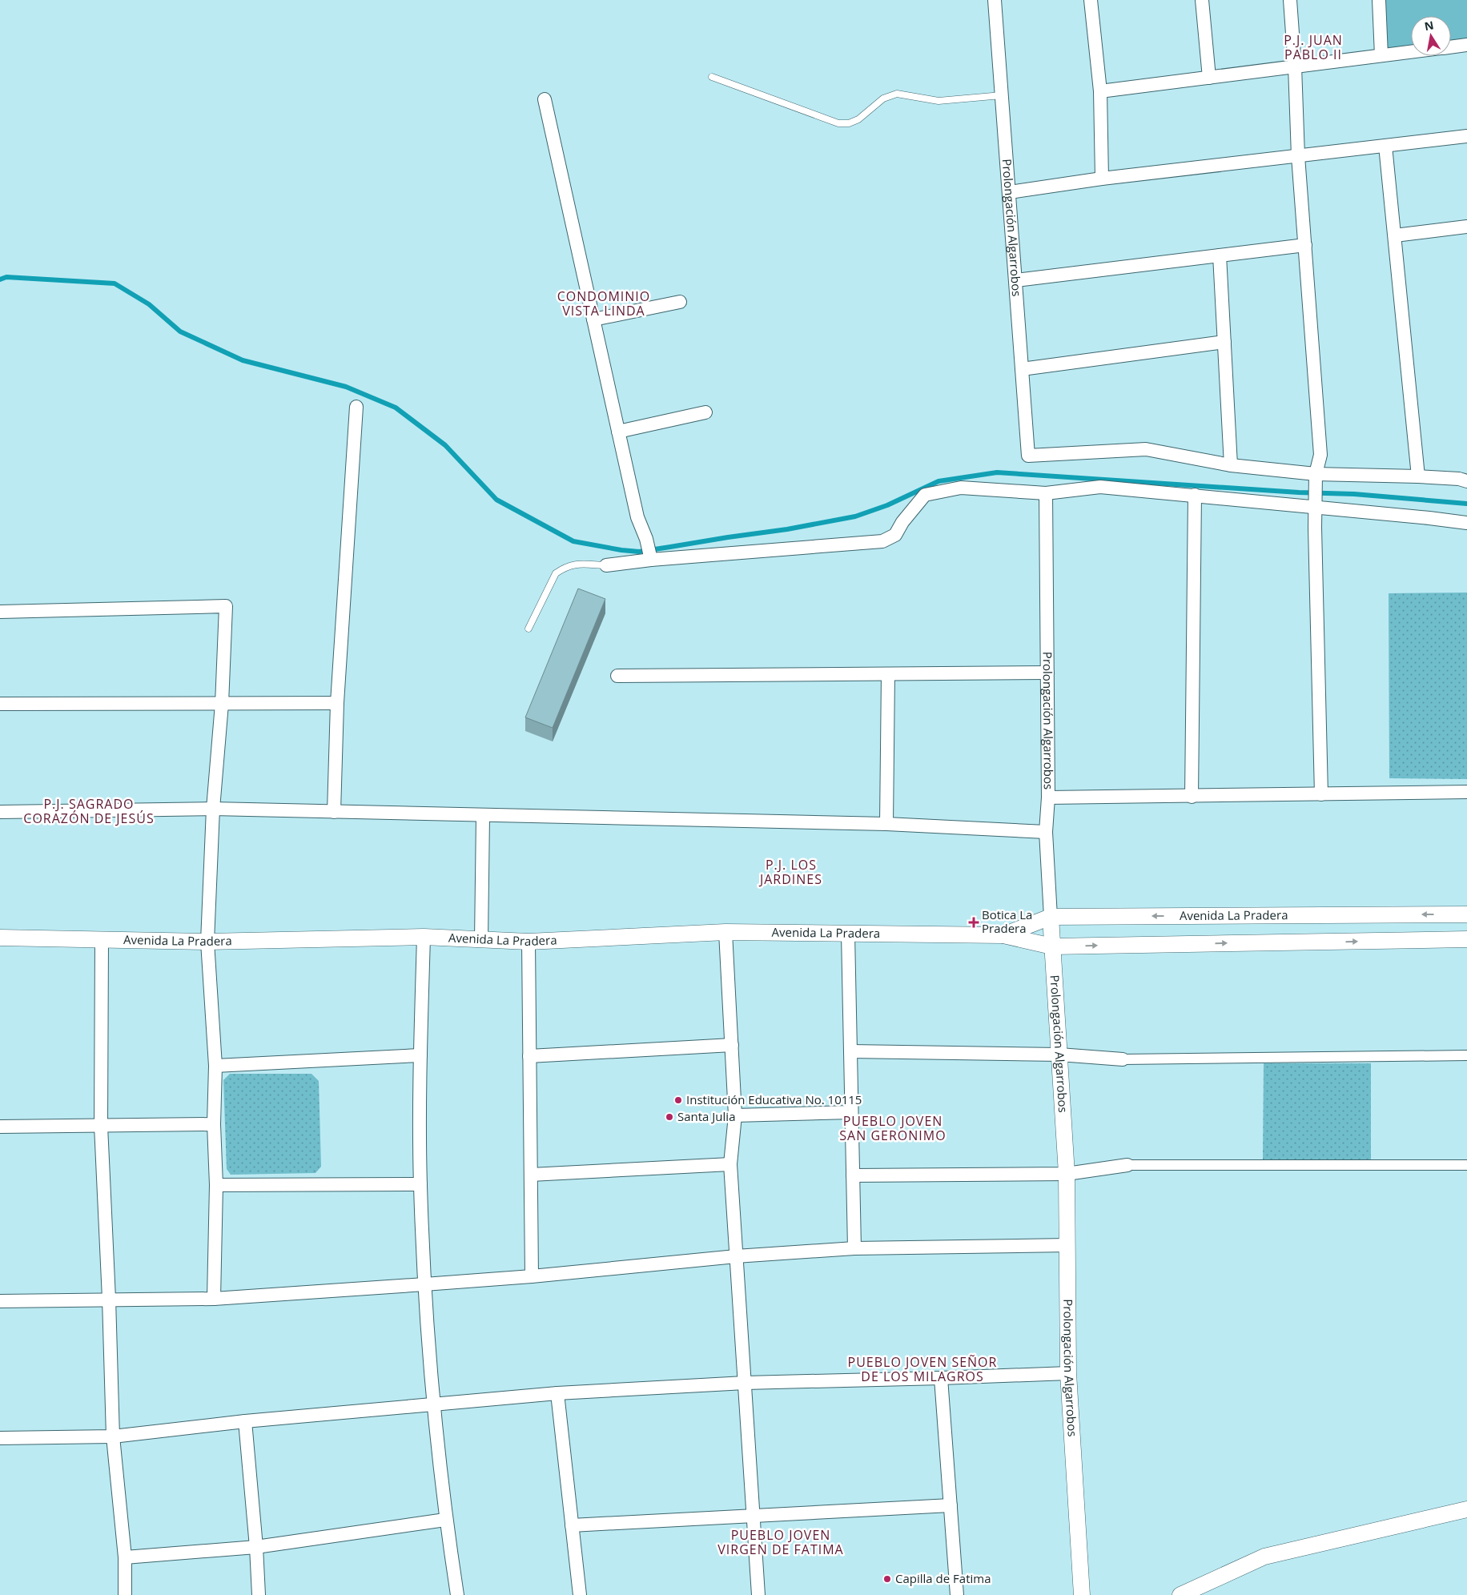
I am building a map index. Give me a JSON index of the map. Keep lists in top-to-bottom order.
{
  "streets": {
    "street": ["Prolongación Algarrobos", "Avenida La Pradera"]
  },
  "crossings": [
    ["Prolongación Algarrobos", "Avenida La Pradera"]
  ],
  "districts": [
    "P.J. JUAN PABLO II",
    "CONDOMINIO VISTA LINDA",
    "P.J. SAGRADO CORAZÓN DE JESÚS",
    "P.J. LOS JARDINES",
    "PUEBLO JOVEN SAN GERONIMO",
    "PUEBLO JOVEN SEÑOR DE LOS MILAGROS",
    "PUEBLO JOVEN VIRGEN DE FATIMA"
  ],
  "places": {
    "health": ["Botica La Pradera"],
    "other": ["Institución Educativa No. 10115", "Santa Julia", "Capilla de Fatima"]
  },
  "north": "top"
}
